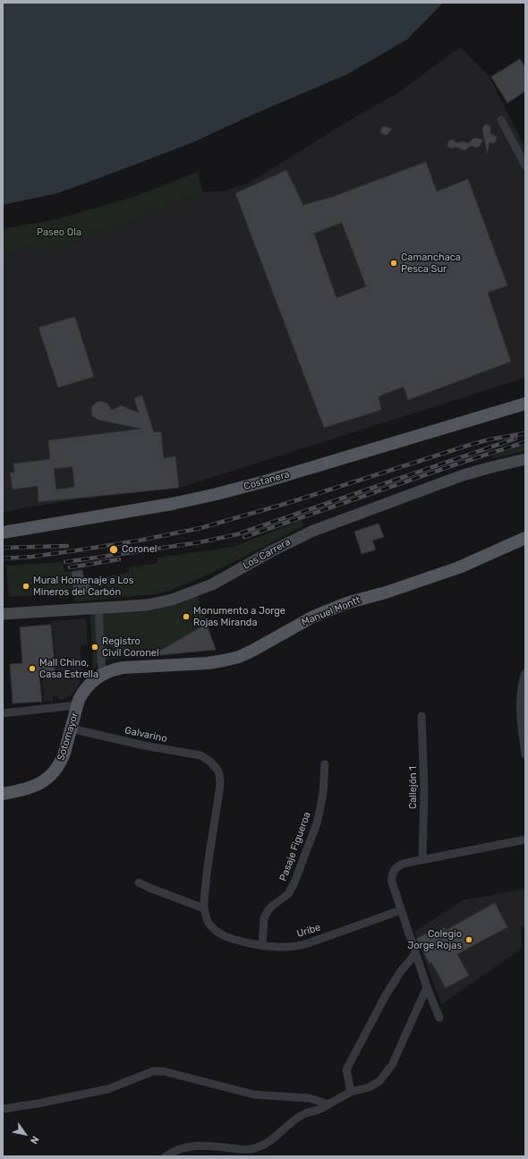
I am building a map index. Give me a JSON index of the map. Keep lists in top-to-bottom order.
{
  "streets": {
    "main road": [
      "Costanera",
      "Los Carrera",
      "Manuel Montt",
      "Sotomayor"
    ],
    "street": [
      "Galvarino",
      "Callejón 1",
      "Pasaje Figueroa",
      "Uribe"
    ]
  },
  "crossings": [
    ["Manuel Montt", "Sotomayor"],
    ["Galvarino", "Sotomayor"],
    ["Galvarino", "Uribe"],
    ["Pasaje Figueroa", "Uribe"]
  ],
  "parks": ["Paseo Ola"],
  "places": [
    "Camanchaca Pesca Sur",
    "Coronel",
    "Mural Homenaje a Los Mineros del Carbón",
    "Monumento a Jorge Rojas Miranda",
    "Registro Civil Coronel",
    "Mall Chino, Casa Estrella",
    "Colegio Jorge Rojas"
  ],
  "north": "bottom right"
}
